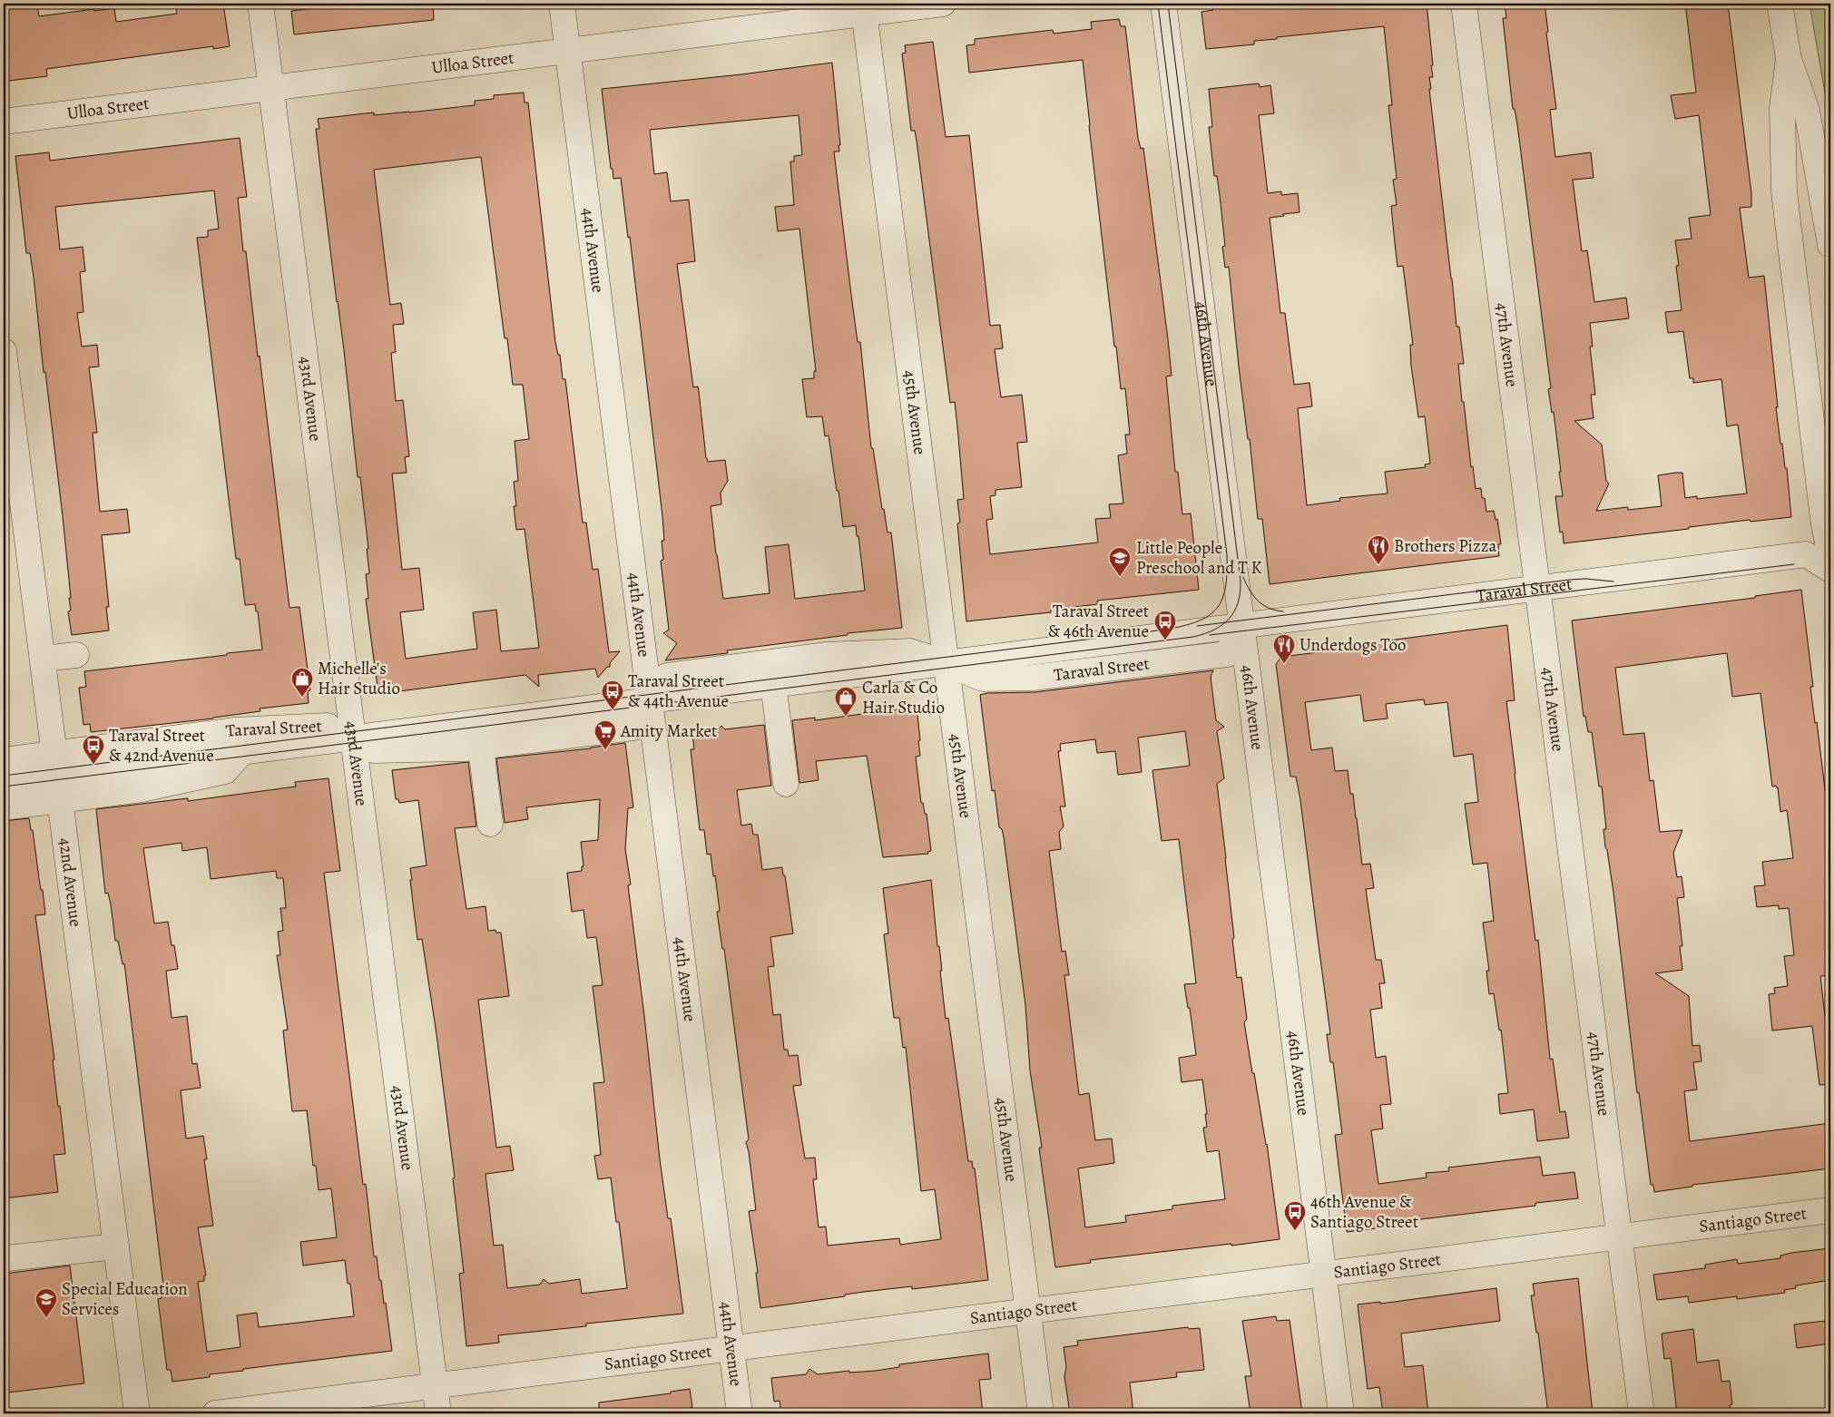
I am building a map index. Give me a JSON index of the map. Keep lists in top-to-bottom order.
{
  "streets": {
    "street": [
      "Ulloa Street",
      "44th Avenue",
      "46th Avenue",
      "47th Avenue",
      "43rd Avenue",
      "45th Avenue",
      "Taraval Street",
      "42nd Avenue",
      "Santiago Street"
    ]
  },
  "crossings": [
    ["Ulloa Street", "44th Avenue"],
    ["Ulloa Street", "43rd Avenue"],
    ["Ulloa Street", "45th Avenue"],
    ["44th Avenue", "Taraval Street"],
    ["44th Avenue", "Santiago Street"],
    ["46th Avenue", "Taraval Street"],
    ["46th Avenue", "Santiago Street"],
    ["47th Avenue", "Taraval Street"],
    ["47th Avenue", "Santiago Street"],
    ["43rd Avenue", "Taraval Street"],
    ["43rd Avenue", "Santiago Street"],
    ["45th Avenue", "Taraval Street"],
    ["45th Avenue", "Santiago Street"],
    ["Taraval Street", "42nd Avenue"]
  ],
  "places": {
    "restaurant": ["Brothers Pizza", "Underdogs Too"],
    "school or university": ["Little People Preschool and T K", "Special Education Services"],
    "bus stop": [
      "Taraval Street & 46th Avenue",
      "Taraval Street & 44th Avenue",
      "Taraval Street & 42nd Avenue",
      "46th Avenue & Santiago Street"
    ],
    "shop": ["Michelle's Hair Studio", "Carla & Co Hair Studio"],
    "supermarket": ["Amity Market"]
  }
}
